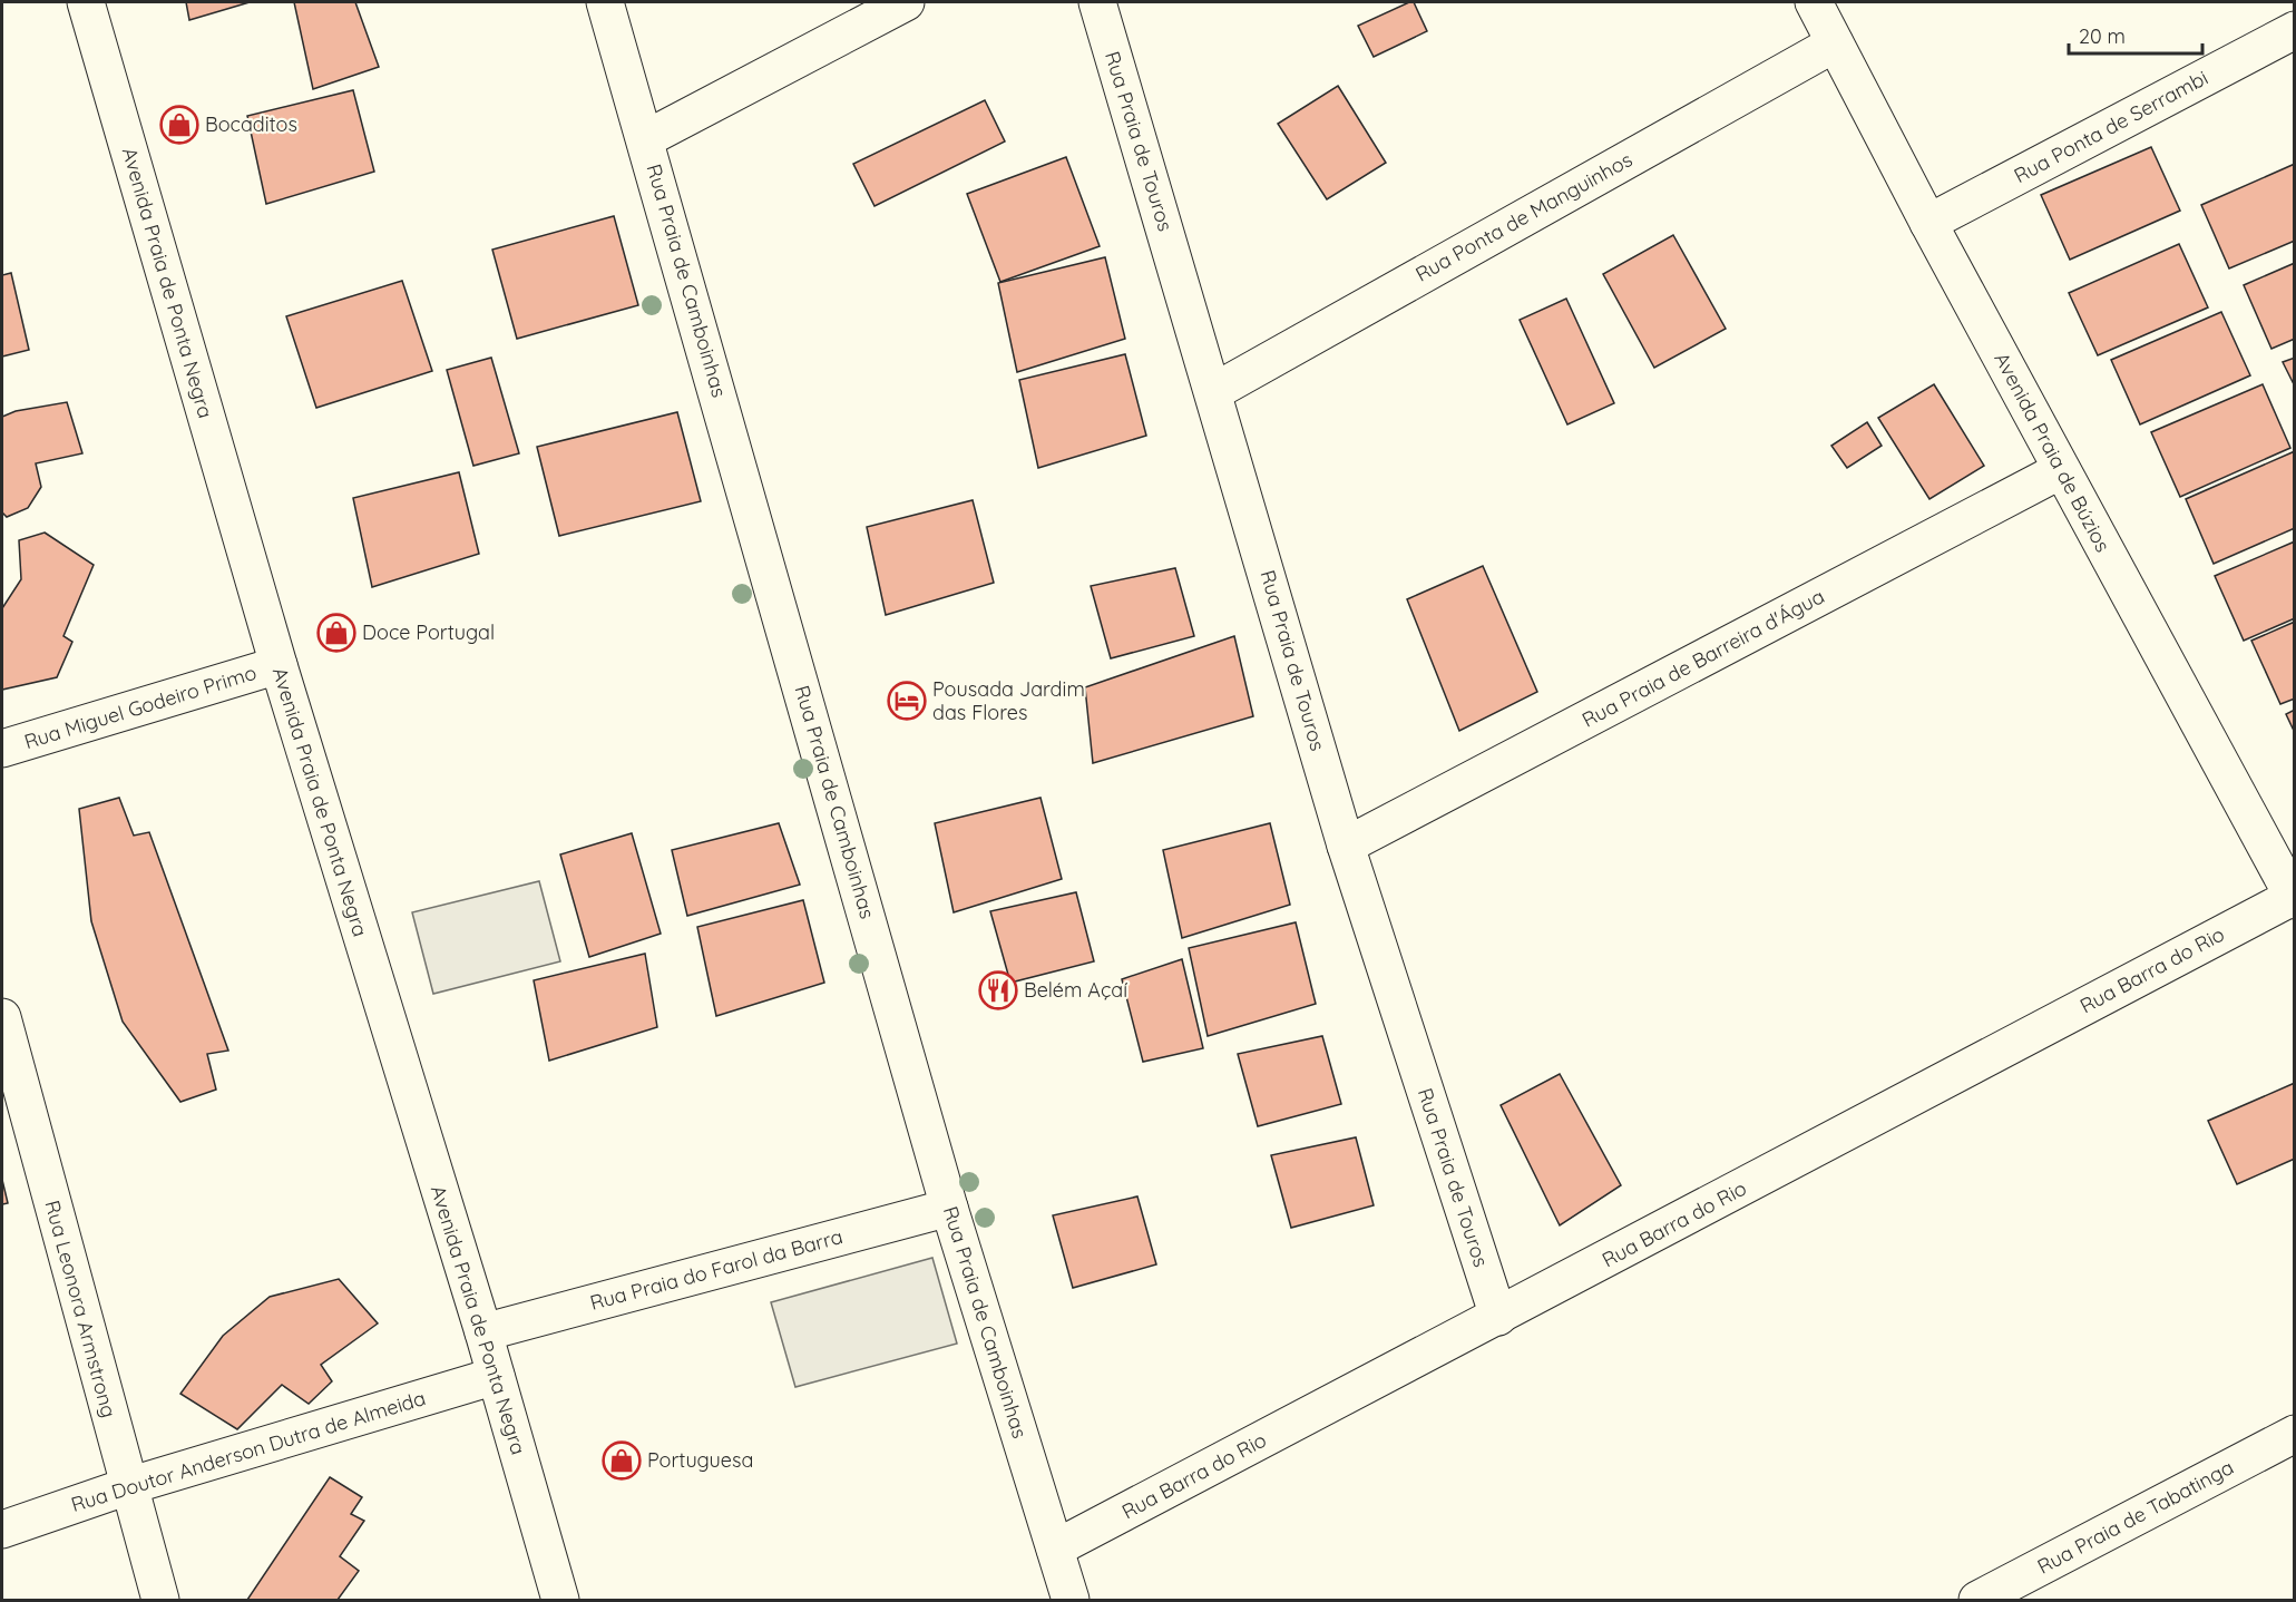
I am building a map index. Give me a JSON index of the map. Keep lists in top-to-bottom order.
{
  "streets": {
    "street": [
      "Rua Ponta de Serrambi",
      "Rua Praia de Touros",
      "Rua Ponta de Manguinhos",
      "Rua Praia de Camboinhas",
      "Avenida Praia de Ponta Negra",
      "Avenida Praia de Búzios",
      "Rua Praia de Barreira d'Água",
      "Rua Miguel Godeiro Primo",
      "Rua Barra do Rio",
      "Rua Praia do Farol da Barra",
      "Rua Leonora Armstrong",
      "Rua Doutor Anderson Dutra de Almeida",
      "Rua Praia de Tabatinga"
    ]
  },
  "crossings": [
    ["Rua Ponta de Serrambi", "Avenida Praia de Búzios"],
    ["Rua Praia de Touros", "Rua Ponta de Manguinhos"],
    ["Rua Praia de Touros", "Rua Praia de Barreira d'Água"],
    ["Rua Praia de Touros", "Rua Barra do Rio"],
    ["Rua Ponta de Manguinhos", "Avenida Praia de Búzios"],
    ["Rua Praia de Camboinhas", "Rua Barra do Rio"],
    ["Rua Praia de Camboinhas", "Rua Praia do Farol da Barra"],
    ["Avenida Praia de Ponta Negra", "Rua Miguel Godeiro Primo"],
    ["Avenida Praia de Ponta Negra", "Rua Praia do Farol da Barra"],
    ["Avenida Praia de Ponta Negra", "Rua Doutor Anderson Dutra de Almeida"],
    ["Avenida Praia de Búzios", "Rua Praia de Barreira d'Água"],
    ["Avenida Praia de Búzios", "Rua Barra do Rio"],
    ["Rua Leonora Armstrong", "Rua Doutor Anderson Dutra de Almeida"]
  ],
  "places": {
    "shop": ["Bocaditos", "Doce Portugal", "Portuguesa"],
    "hotel": ["Pousada Jardim das Flores"],
    "restaurant": ["Belém Açaí"]
  },
  "scale_bar": "20 m"
}
